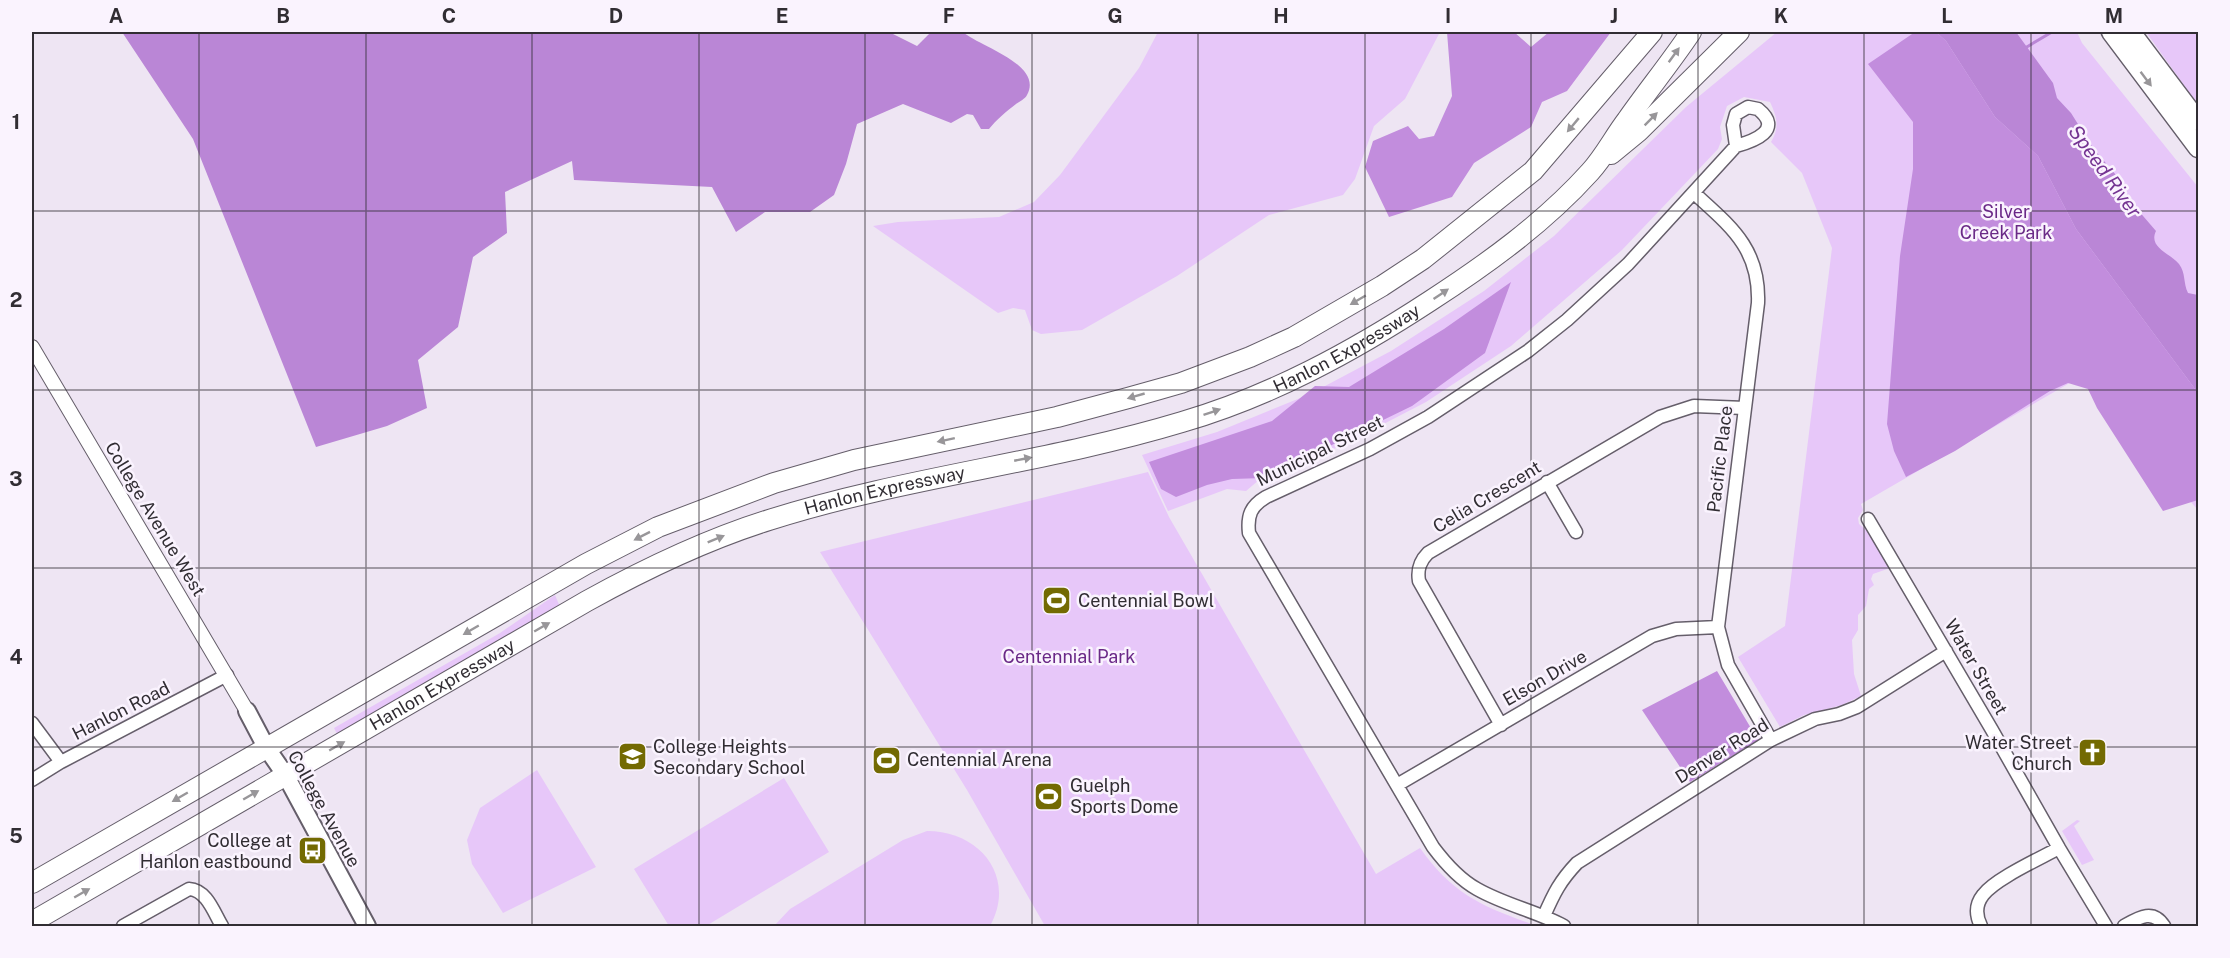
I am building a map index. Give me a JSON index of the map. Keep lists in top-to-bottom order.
{
  "streets": {
    "highway": ["Hanlon Expressway"],
    "main road": ["College Avenue"],
    "street": [
      "Municipal Street",
      "Pacific Place",
      "Celia Crescent",
      "College Avenue West",
      "Water Street",
      "Elson Drive",
      "Hanlon Road",
      "Denver Road"
    ]
  },
  "crossings": [
    ["Hanlon Expressway", "College Avenue"],
    ["Municipal Street", "Pacific Place"],
    ["Municipal Street", "Elson Drive"],
    ["Municipal Street", "Denver Road"],
    ["Pacific Place", "Celia Crescent"],
    ["Pacific Place", "Elson Drive"],
    ["Pacific Place", "Denver Road"],
    ["Celia Crescent", "Elson Drive"],
    ["College Avenue West", "Hanlon Road"],
    ["College Avenue West", "College Avenue"],
    ["Water Street", "Denver Road"]
  ],
  "water": ["Speed River"],
  "parks": ["Silver Creek Park", "Centennial Park"],
  "places": {
    "sports": ["Centennial Bowl", "Centennial Arena", "Guelph Sports Dome"],
    "church": ["Water Street Church"],
    "school or university": ["College Heights Secondary School"],
    "bus stop": ["College at Hanlon eastbound"]
  },
  "grid": {
    "columns": [
      "A",
      "B",
      "C",
      "D",
      "E",
      "F",
      "G",
      "H",
      "I",
      "J",
      "K",
      "L",
      "M"
    ],
    "rows": [
      "1",
      "2",
      "3",
      "4",
      "5"
    ]
  }
}
